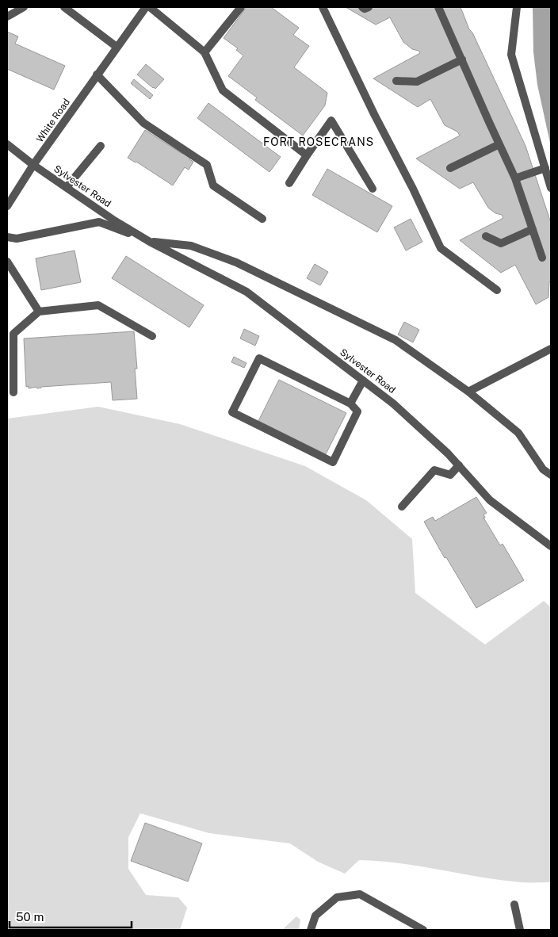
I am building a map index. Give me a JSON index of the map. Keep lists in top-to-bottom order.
{
  "streets": {
    "street": ["White Road", "Sylvester Road"]
  },
  "crossings": [
    ["White Road", "Sylvester Road"]
  ],
  "districts": ["FORT ROSECRANS"],
  "scale_bar": "50 m"
}
